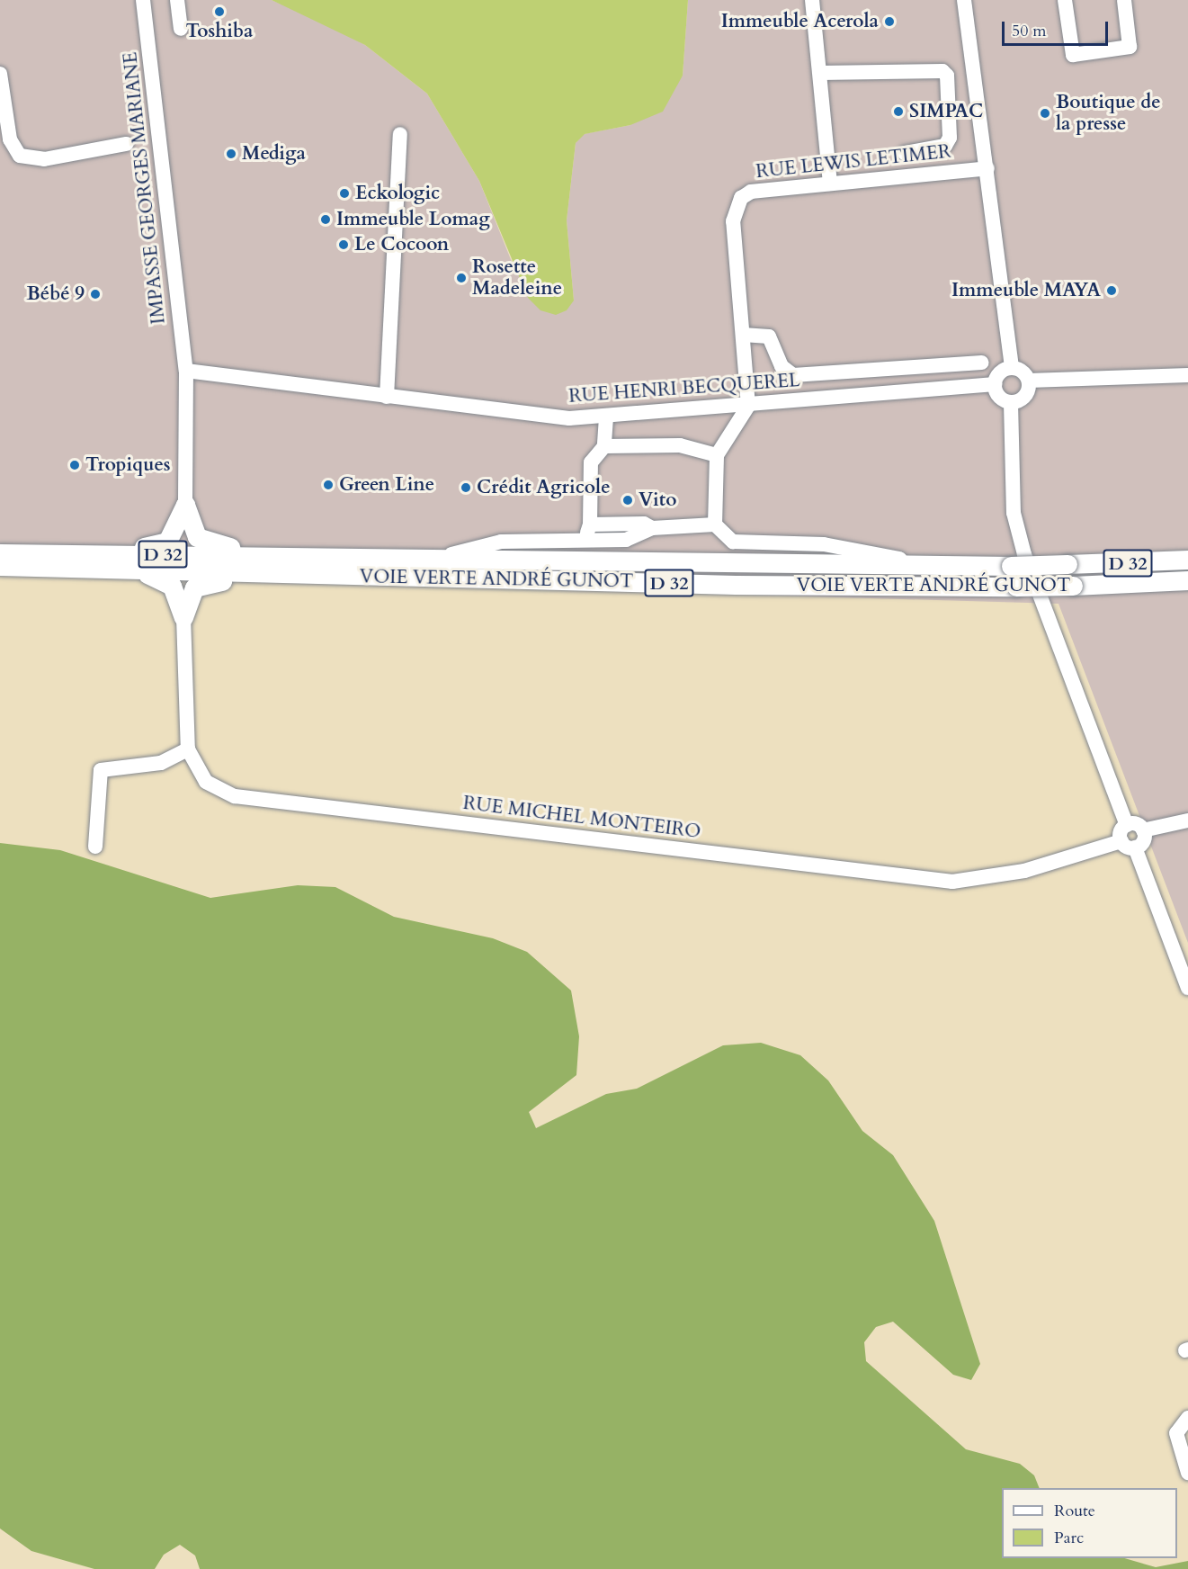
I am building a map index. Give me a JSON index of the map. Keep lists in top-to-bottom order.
{
  "streets": {
    "main road": ["D 32", "VOIE VERTE ANDRÉ GUNOT"],
    "street": [
      "RUE LEWIS LETIMER",
      "IMPASSE GEORGES MARIANE",
      "RUE HENRI BECQUEREL",
      "RUE MICHEL MONTEIRO"
    ]
  },
  "crossings": [
    ["RUE LEWIS LETIMER", "RUE HENRI BECQUEREL"],
    ["IMPASSE GEORGES MARIANE", "RUE HENRI BECQUEREL"]
  ],
  "places": [
    "Toshiba",
    "Immeuble Acerola",
    "SIMPAC",
    "Boutique de la presse",
    "Mediga",
    "Eckologic",
    "Immeuble Lomag",
    "Le Cocoon",
    "Rosette Madeleine",
    "Immeuble MAYA",
    "Bébé 9",
    "Tropiques",
    "Green Line",
    "Crédit Agricole",
    "Vito"
  ],
  "legend": ["Route", "Parc"],
  "scale_bar": "50 m"
}
